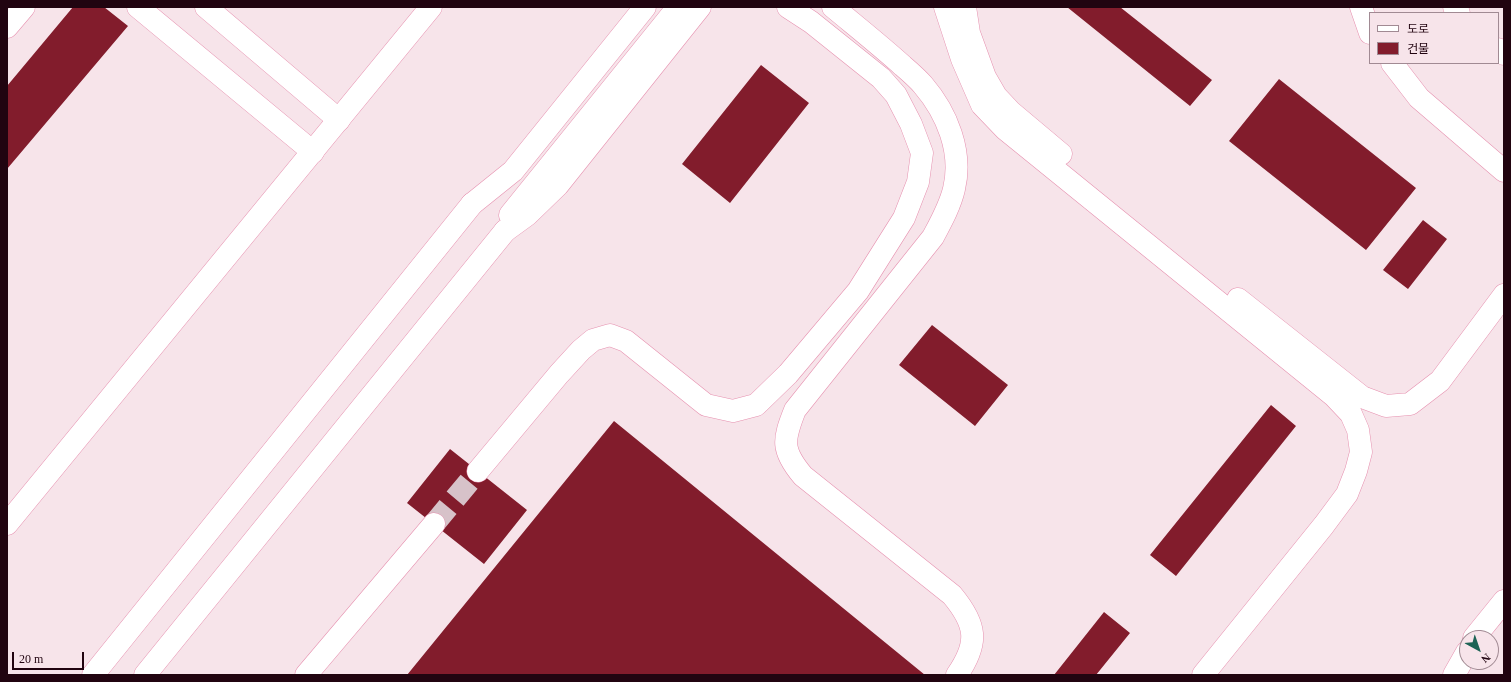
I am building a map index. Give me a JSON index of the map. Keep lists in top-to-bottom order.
{
  "legend": ["도로", "건물"],
  "scale_bar": "20 m",
  "north": "bottom right"
}
